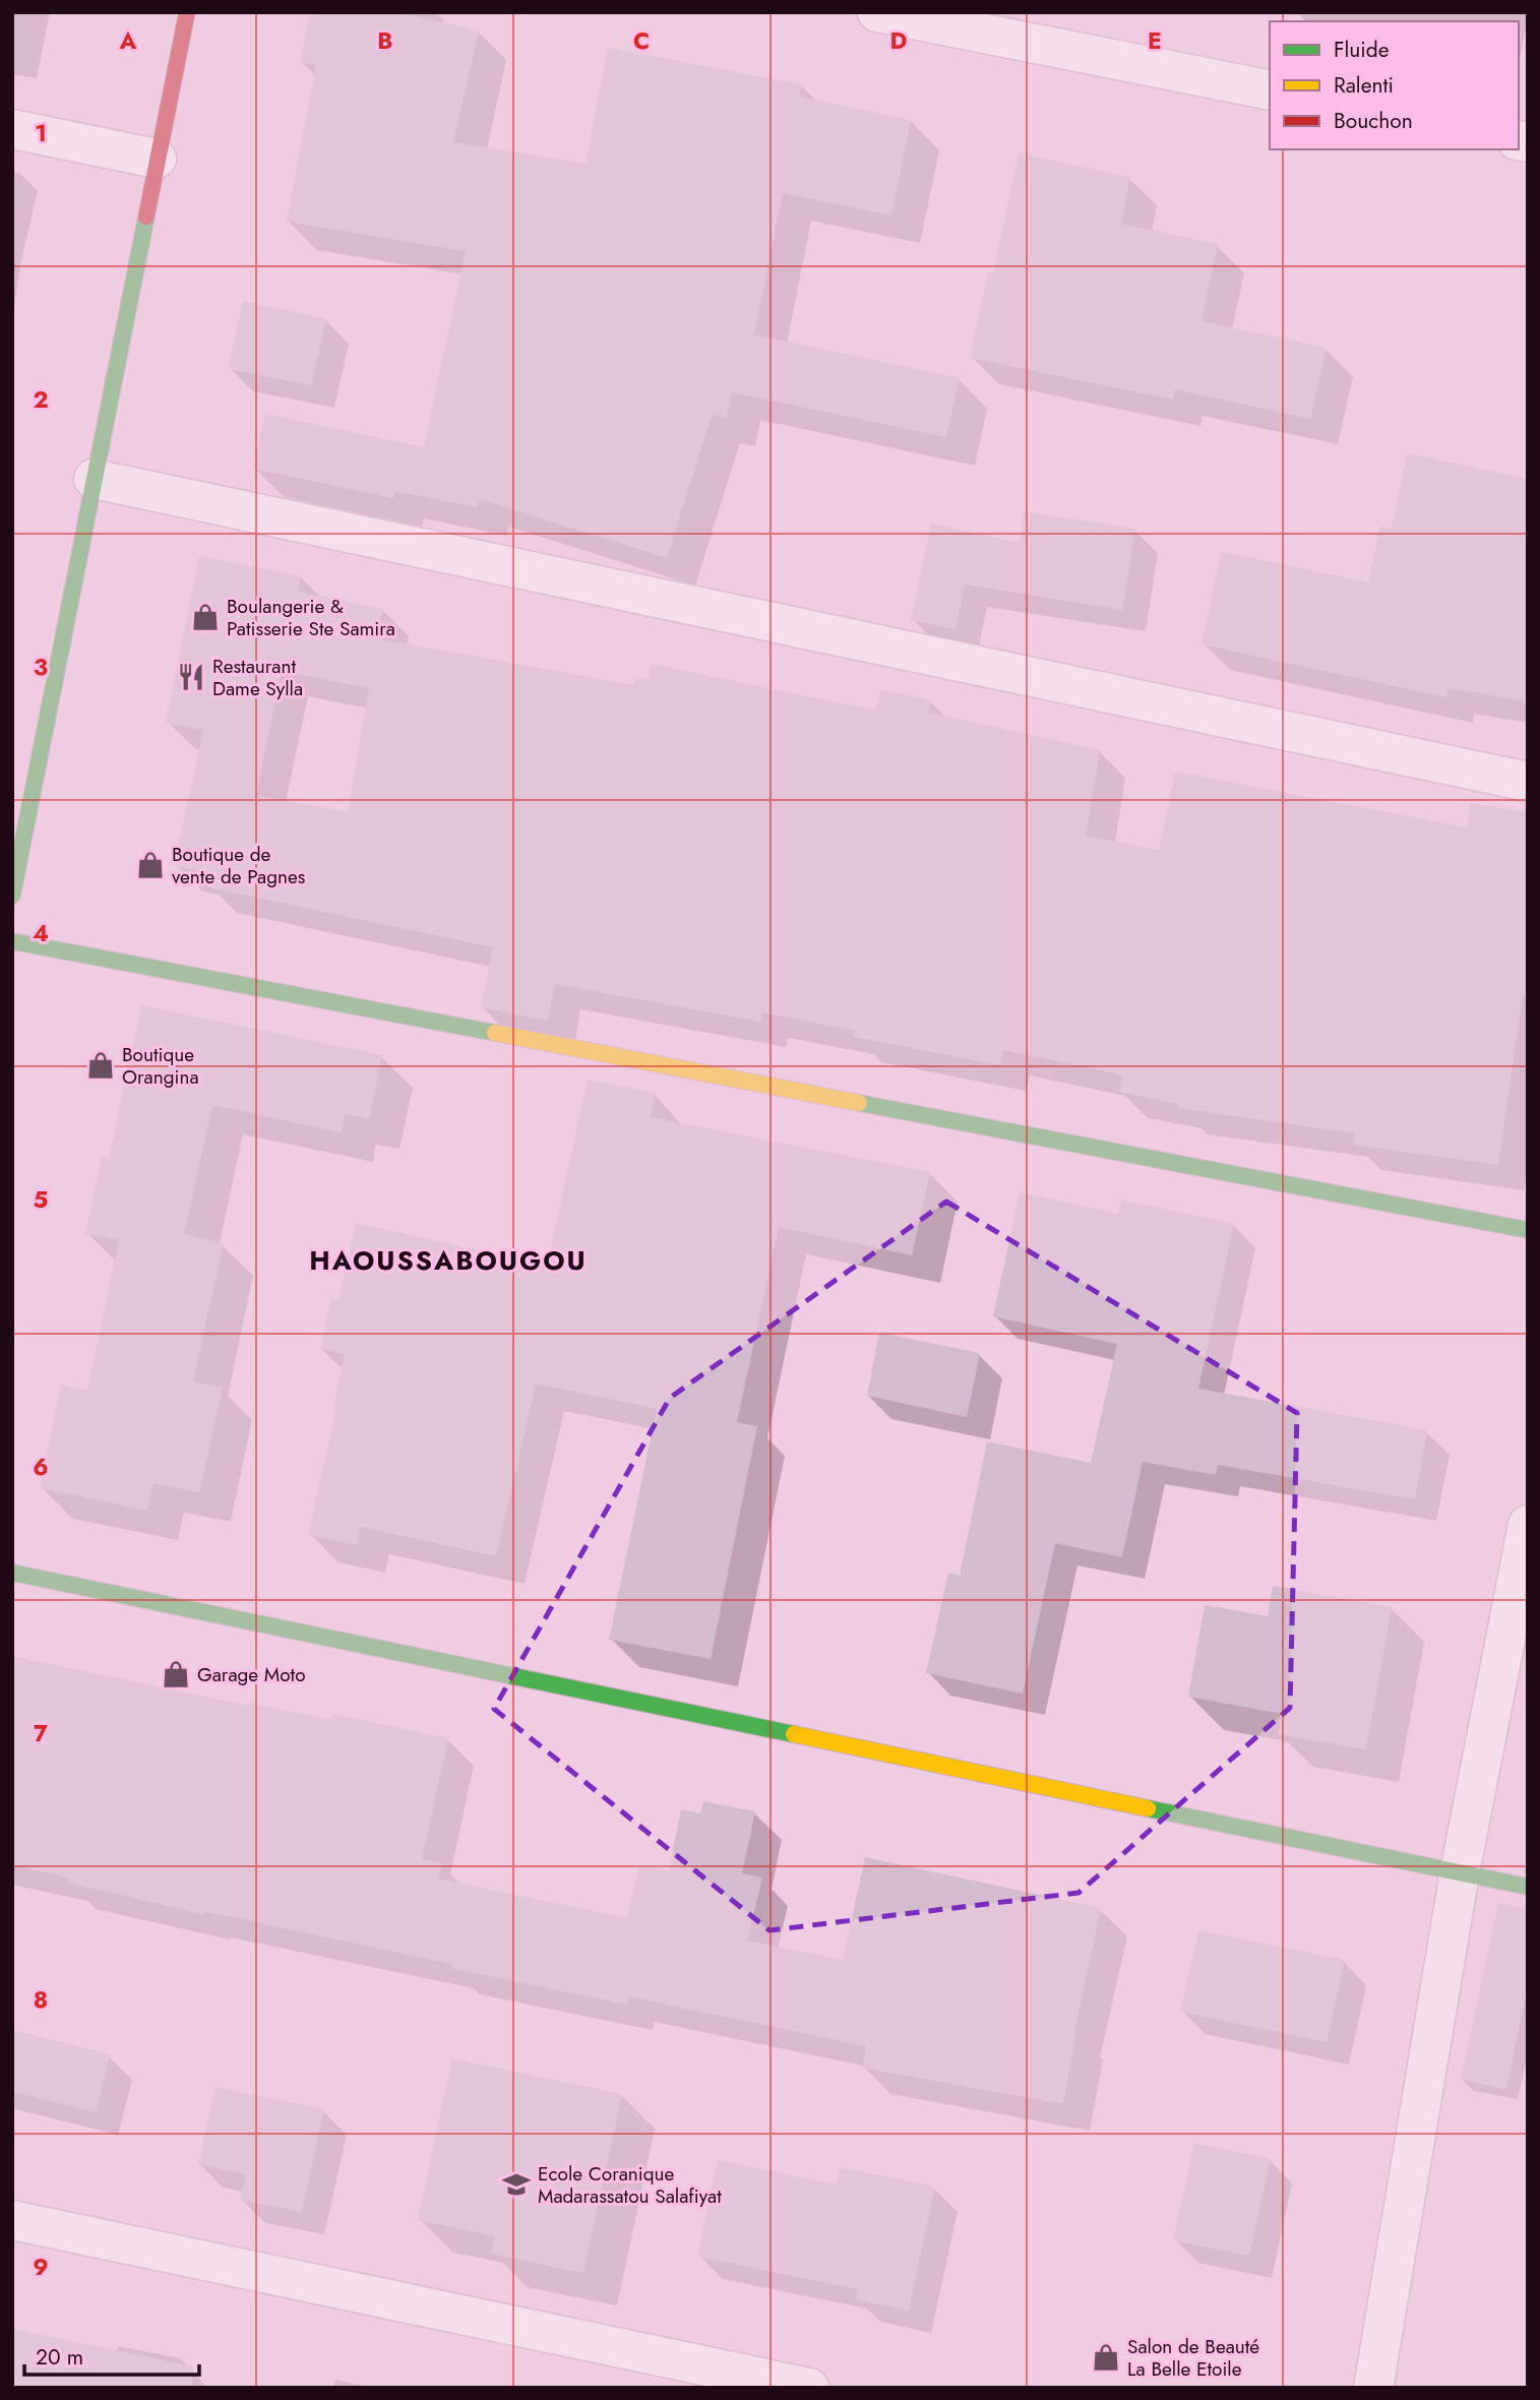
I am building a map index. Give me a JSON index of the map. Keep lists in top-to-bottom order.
{
  "districts": ["HAOUSSABOUGOU"],
  "places": {
    "shop": [
      "Boulangerie & Patisserie Ste Samira",
      "Boutique de vente de Pagnes",
      "Boutique Orangina",
      "Garage Moto",
      "Salon de Beauté La Belle Etoile"
    ],
    "restaurant": ["Restaurant Dame Sylla"],
    "school or university": ["Ecole Coranique Madarassatou Salafiyat"]
  },
  "legend": ["Fluide", "Ralenti", "Bouchon"],
  "scale_bar": "20 m",
  "grid": {
    "columns": [
      "A",
      "B",
      "C",
      "D",
      "E"
    ],
    "rows": [
      "1",
      "2",
      "3",
      "4",
      "5",
      "6",
      "7",
      "8",
      "9"
    ]
  }
}
